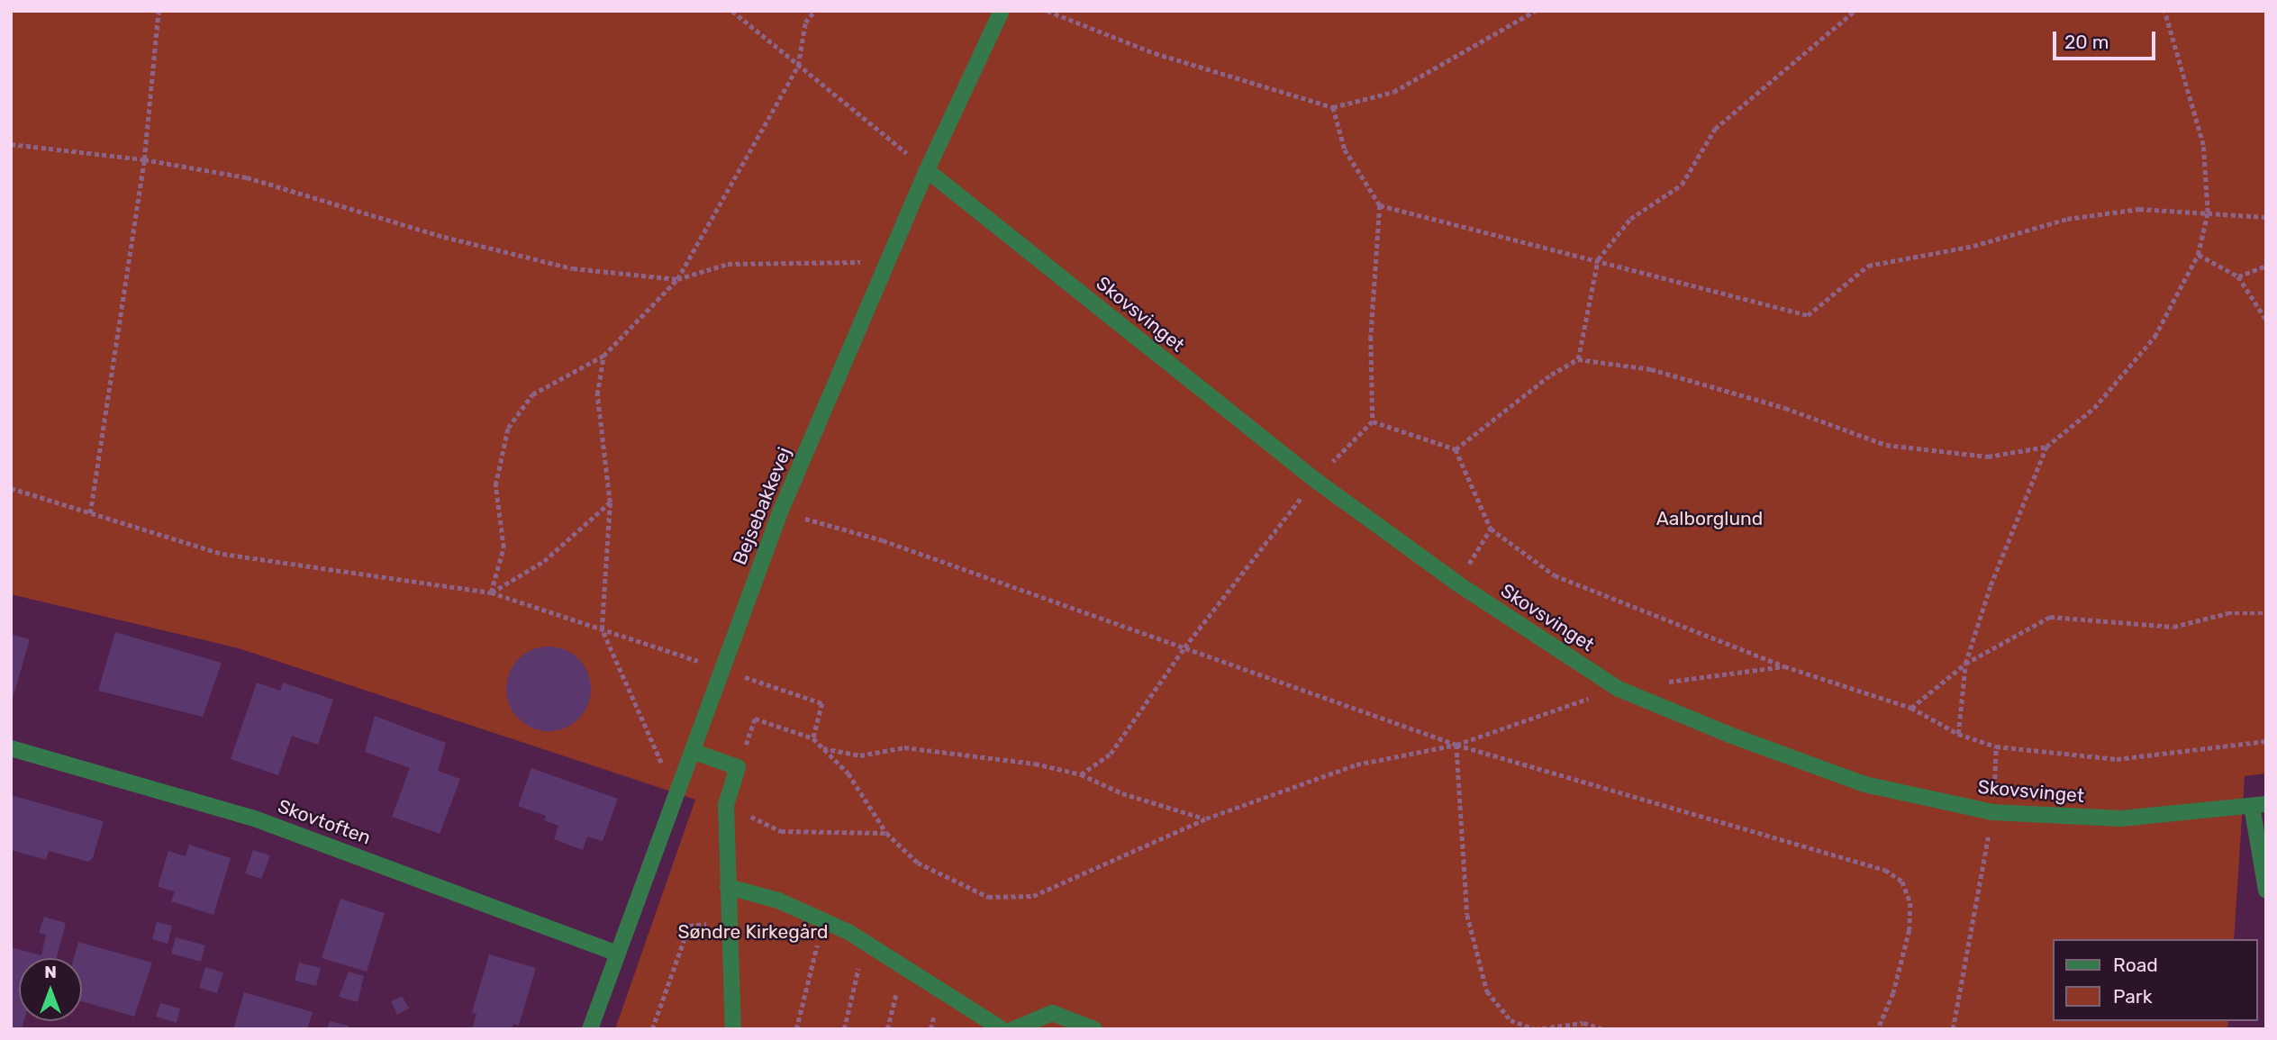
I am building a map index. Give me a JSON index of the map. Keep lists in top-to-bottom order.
{
  "streets": {
    "street": ["Skovsvinget", "Bejsebakkevej", "Skovtoften"]
  },
  "crossings": [
    ["Skovsvinget", "Bejsebakkevej"],
    ["Bejsebakkevej", "Skovtoften"]
  ],
  "parks": ["Aalborglund", "Søndre Kirkegård"],
  "legend": ["Road", "Park"],
  "scale_bar": "20 m",
  "north": "top"
}
